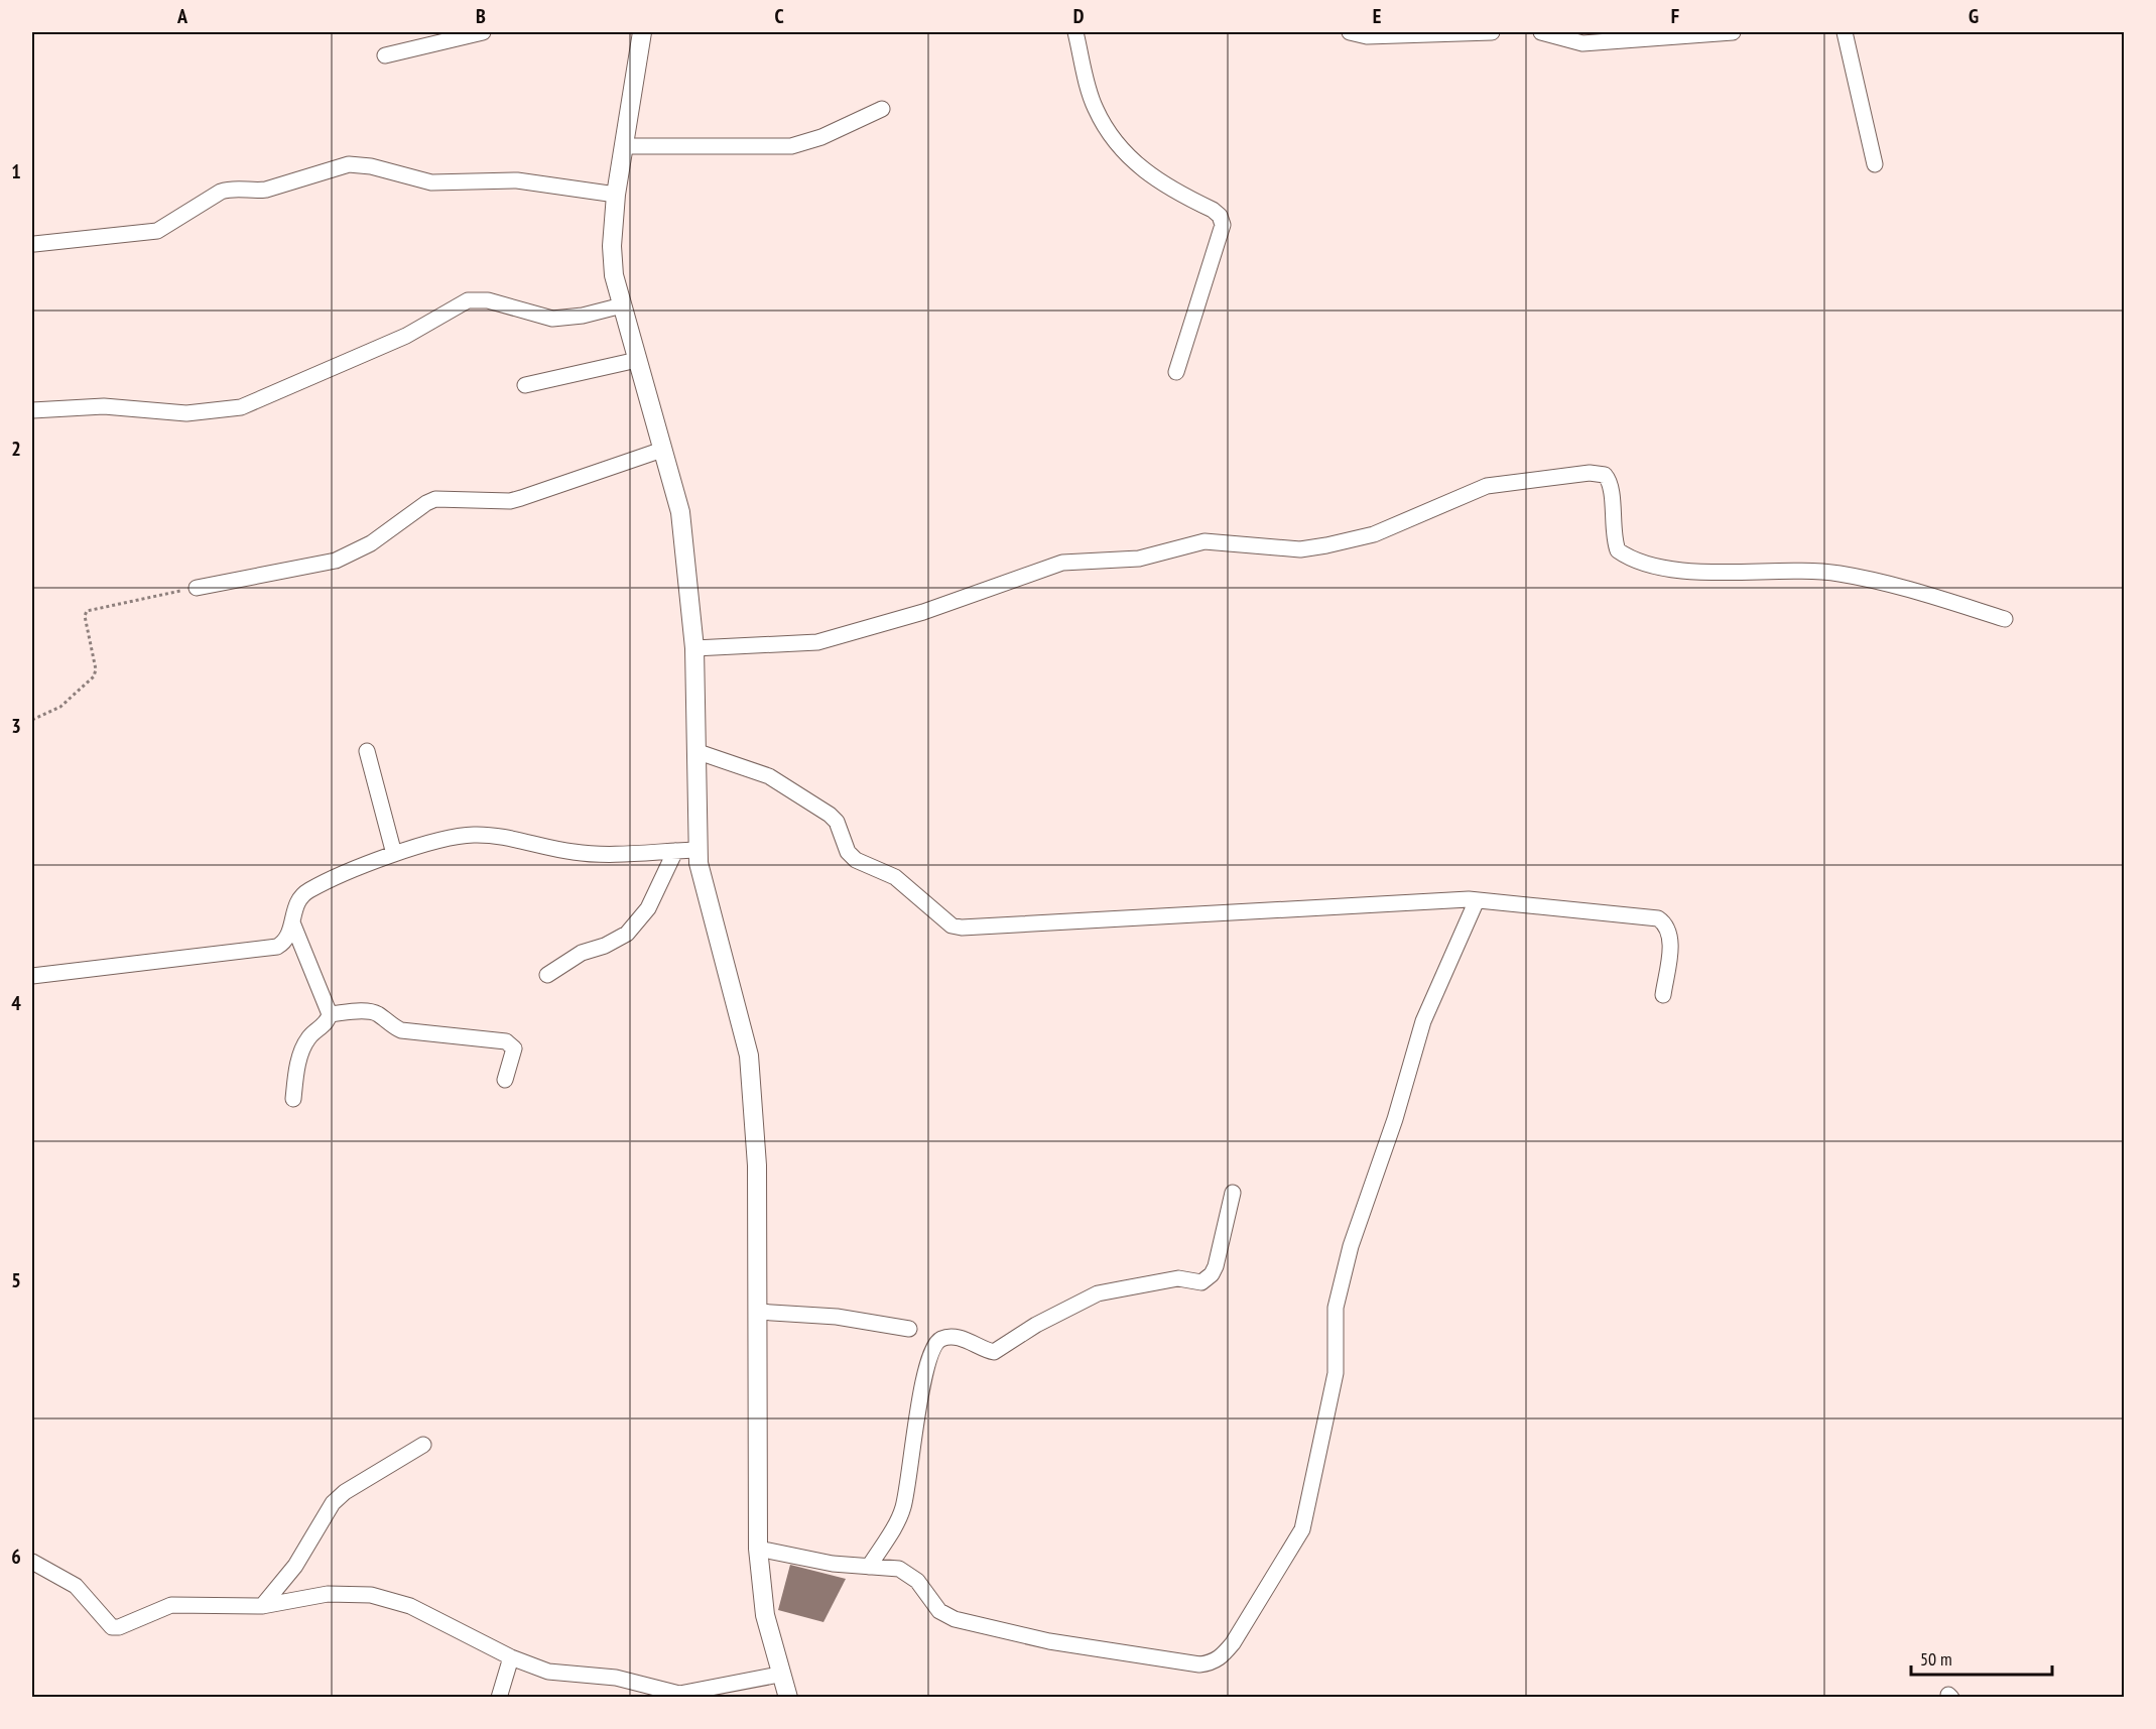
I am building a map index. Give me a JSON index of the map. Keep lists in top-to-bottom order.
{
  "scale_bar": "50 m",
  "grid": {
    "columns": [
      "A",
      "B",
      "C",
      "D",
      "E",
      "F",
      "G"
    ],
    "rows": [
      "1",
      "2",
      "3",
      "4",
      "5",
      "6"
    ]
  }
}
